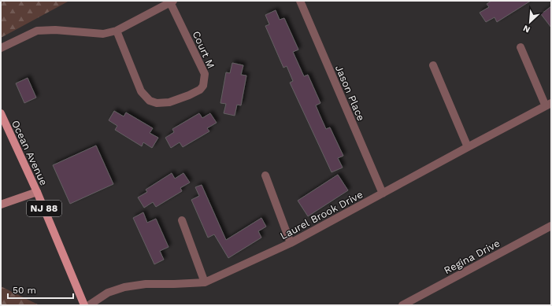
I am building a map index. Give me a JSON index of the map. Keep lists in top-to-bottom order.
{
  "streets": {
    "main road": ["Ocean Avenue", "NJ 88"],
    "street": [
      "Court M",
      "Jason Place",
      "Laurel Brook Drive",
      "Regina Drive"
    ]
  },
  "crossings": [
    ["Jason Place", "Laurel Brook Drive"]
  ],
  "scale_bar": "50 m",
  "north": "bottom left"
}
